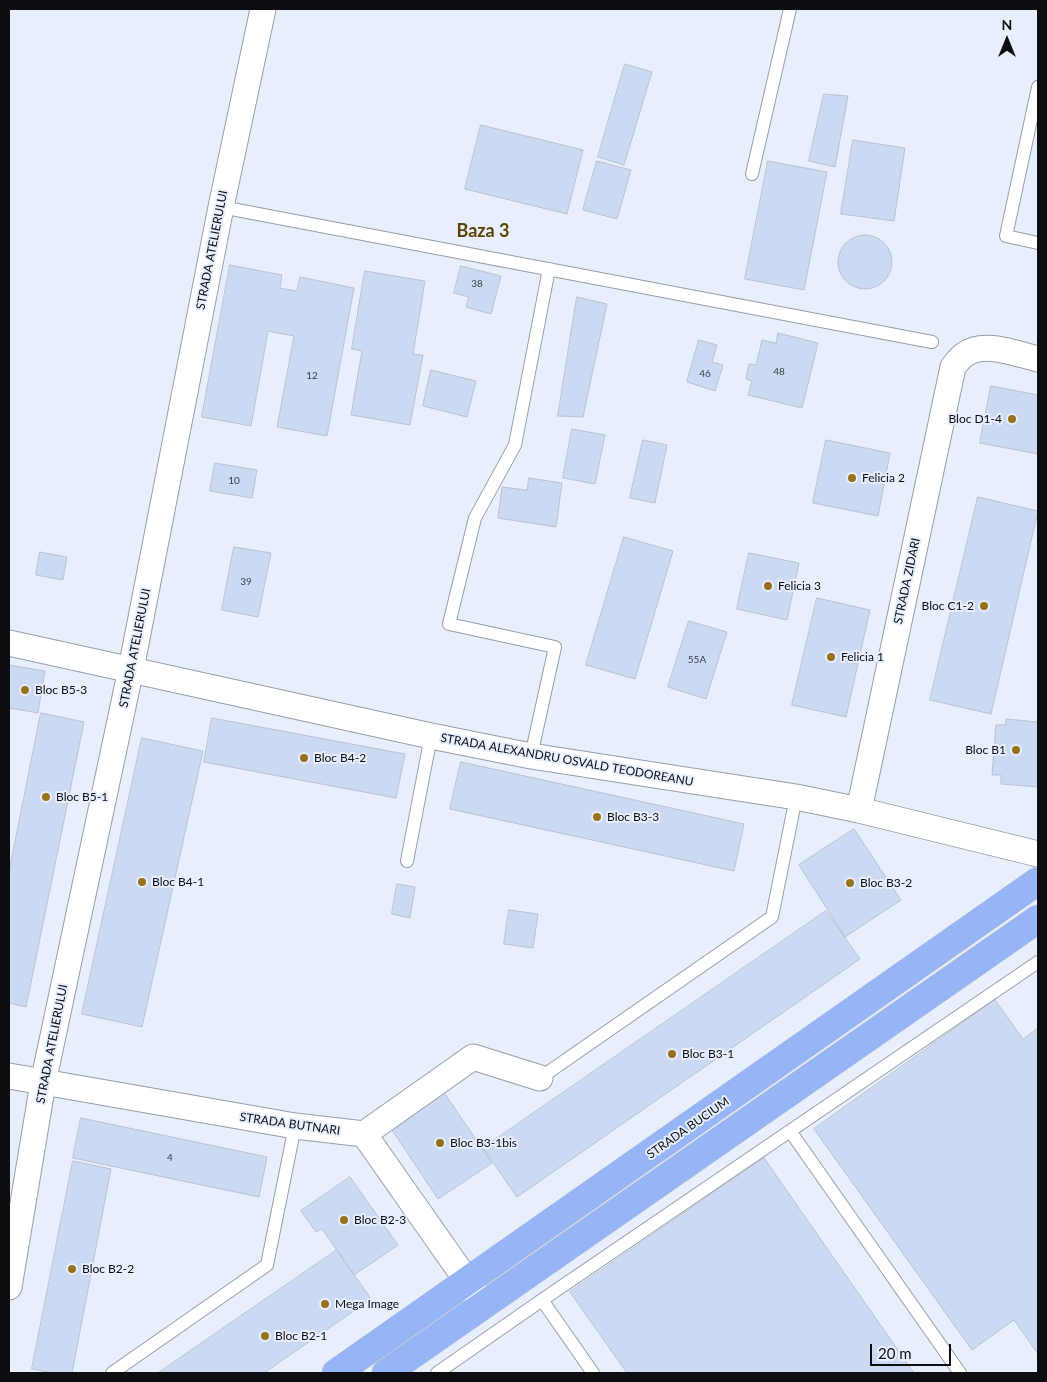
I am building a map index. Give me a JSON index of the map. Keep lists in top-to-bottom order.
{
  "streets": {
    "main road": ["STRADA BUCIUM"],
    "street": [
      "STRADA ATELIERULUI",
      "STRADA ZIDARI",
      "STRADA ALEXANDRU OSVALD TEODOREANU",
      "STRADA BUTNARI"
    ]
  },
  "crossings": [
    ["STRADA ATELIERULUI", "STRADA ALEXANDRU OSVALD TEODOREANU"],
    ["STRADA ATELIERULUI", "STRADA BUTNARI"],
    ["STRADA ZIDARI", "STRADA ALEXANDRU OSVALD TEODOREANU"]
  ],
  "districts": ["Baza 3"],
  "places": [
    "Bloc D1-4",
    "Felicia 2",
    "Felicia 3",
    "Bloc C1-2",
    "Felicia 1",
    "Bloc B5-3",
    "Bloc B1",
    "Bloc B4-2",
    "Bloc B5-1",
    "Bloc B3-3",
    "Bloc B4-1",
    "Bloc B3-2",
    "Bloc B3-1",
    "Bloc B3-1bis",
    "Bloc B2-3",
    "Bloc B2-2",
    "Mega Image",
    "Bloc B2-1"
  ],
  "house_numbers": [
    "38",
    "48",
    "46",
    "12",
    "10",
    "39",
    "55A",
    "4"
  ],
  "scale_bar": "20 m",
  "north": "top"
}
